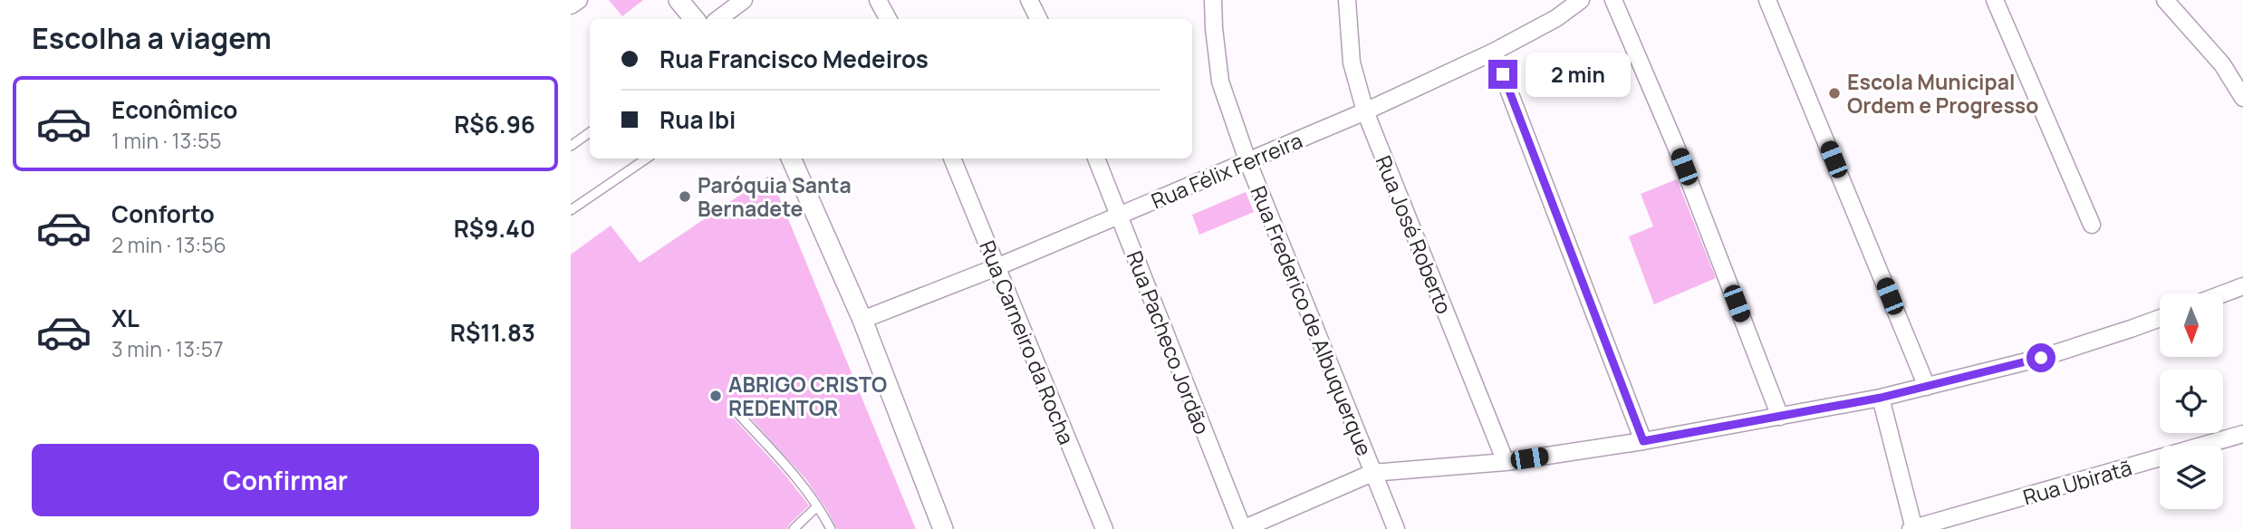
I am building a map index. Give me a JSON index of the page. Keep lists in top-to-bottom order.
{
  "streets": {
    "street": [
      "Rua Félix Ferreira",
      "Rua José Roberto",
      "Rua Frederico de Albuquerque",
      "Rua Carneiro da Rocha",
      "Rua Pacheco Jordão",
      "Rua Ubiratã"
    ]
  },
  "crossings": [
    ["Rua Félix Ferreira", "Rua José Roberto"],
    ["Rua Félix Ferreira", "Rua Frederico de Albuquerque"],
    ["Rua Félix Ferreira", "Rua Carneiro da Rocha"],
    ["Rua Félix Ferreira", "Rua Pacheco Jordão"]
  ],
  "places": ["Escola Municipal Ordem e Progresso", "Paróquia Santa Bernadete", "ABRIGO CRISTO REDENTOR"],
  "north": "bottom",
  "page": {
    "heading": "Escolha a viagem",
    "banner": ["Rua Francisco Medeiros", "Rua Ibi"],
    "bubble": "2 min",
    "list": [
      {
        "name": "Econômico",
        "note": "1 min · 13:55",
        "value": "R$6.96"
      },
      {
        "name": "Conforto",
        "note": "2 min · 13:56",
        "value": "R$9.40"
      },
      {
        "name": "XL",
        "note": "3 min · 13:57",
        "value": "R$11.83"
      }
    ],
    "buttons": "Confirmar"
  }
}
